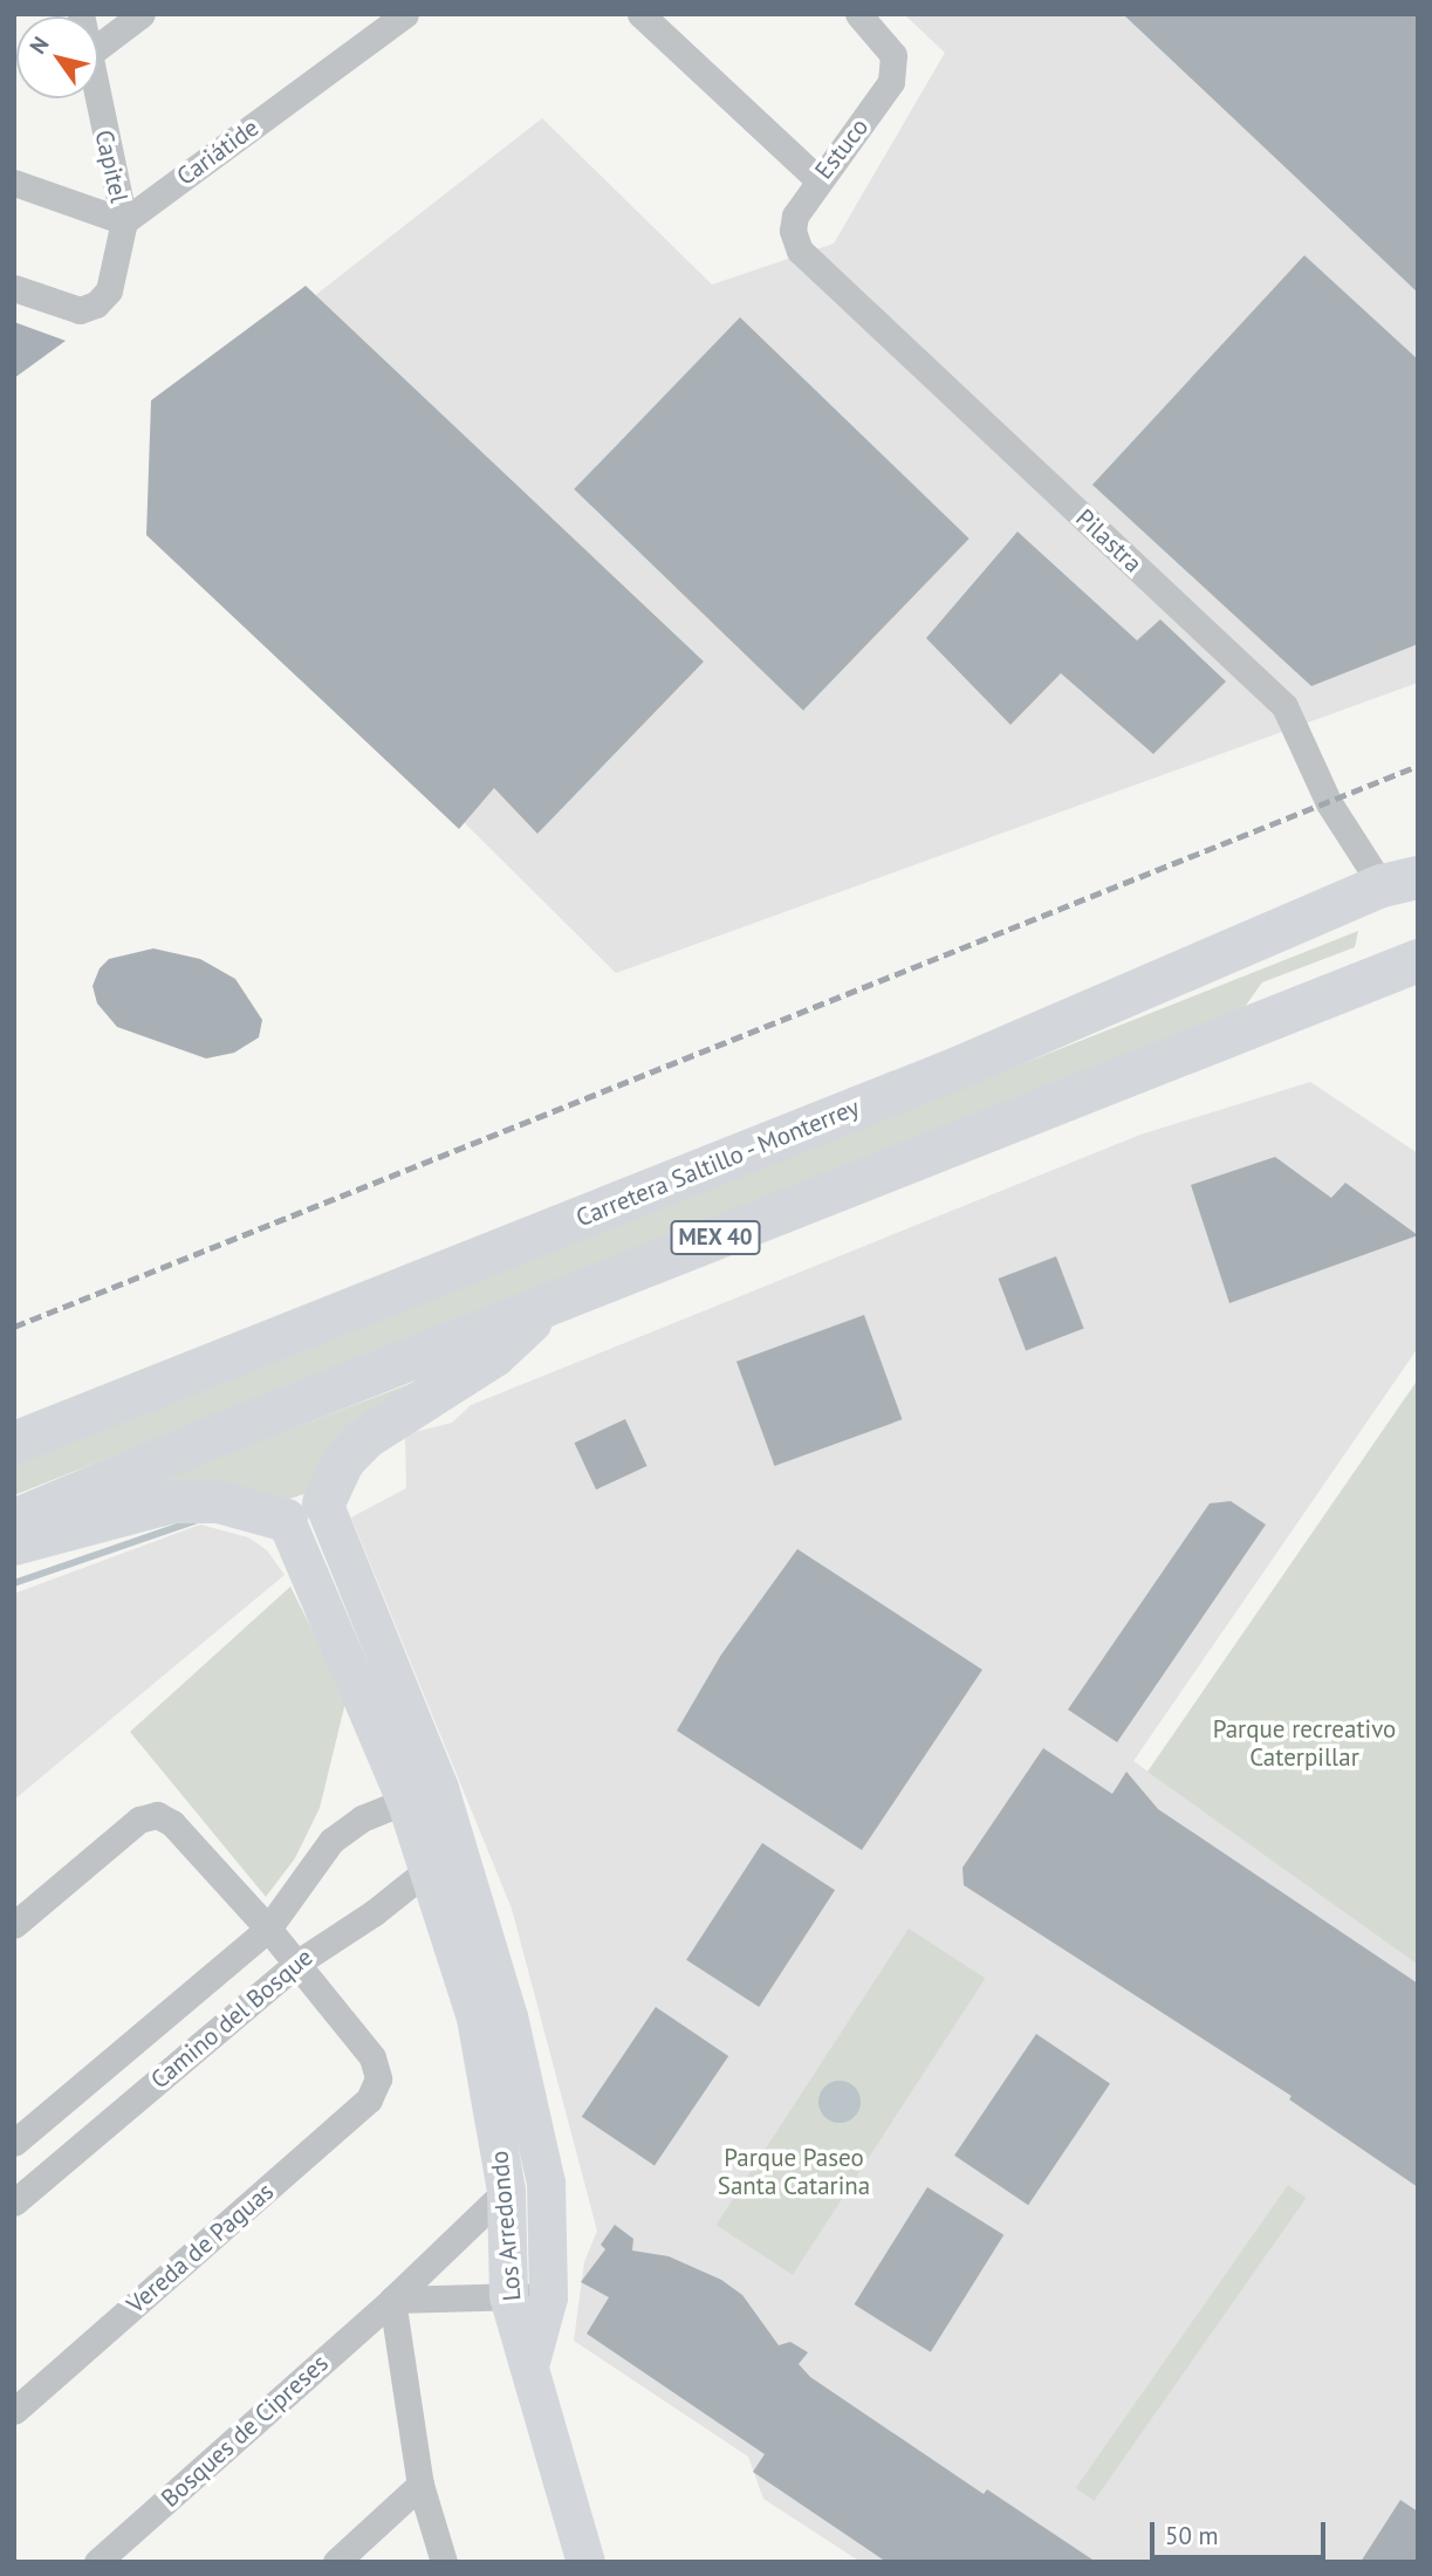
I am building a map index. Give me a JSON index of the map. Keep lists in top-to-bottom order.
{
  "streets": {
    "main road": ["Carretera Saltillo - Monterrey", "MEX 40"],
    "street": [
      "Estuco",
      "Cariátide",
      "Capitel",
      "Pilastra",
      "Camino del Bosque",
      "Los Arredondo",
      "Vereda de Paguas",
      "Bosques de Cipreses"
    ]
  },
  "crossings": [
    ["Estuco", "Pilastra"],
    ["Cariátide", "Capitel"],
    ["Pilastra", "Carretera Saltillo - Monterrey"],
    ["Camino del Bosque", "Los Arredondo"],
    ["Camino del Bosque", "Vereda de Paguas"],
    ["Los Arredondo", "Bosques de Cipreses"]
  ],
  "parks": ["Parque recreativo Caterpillar", "Parque Paseo Santa Catarina"],
  "scale_bar": "50 m",
  "north": "top left"
}
